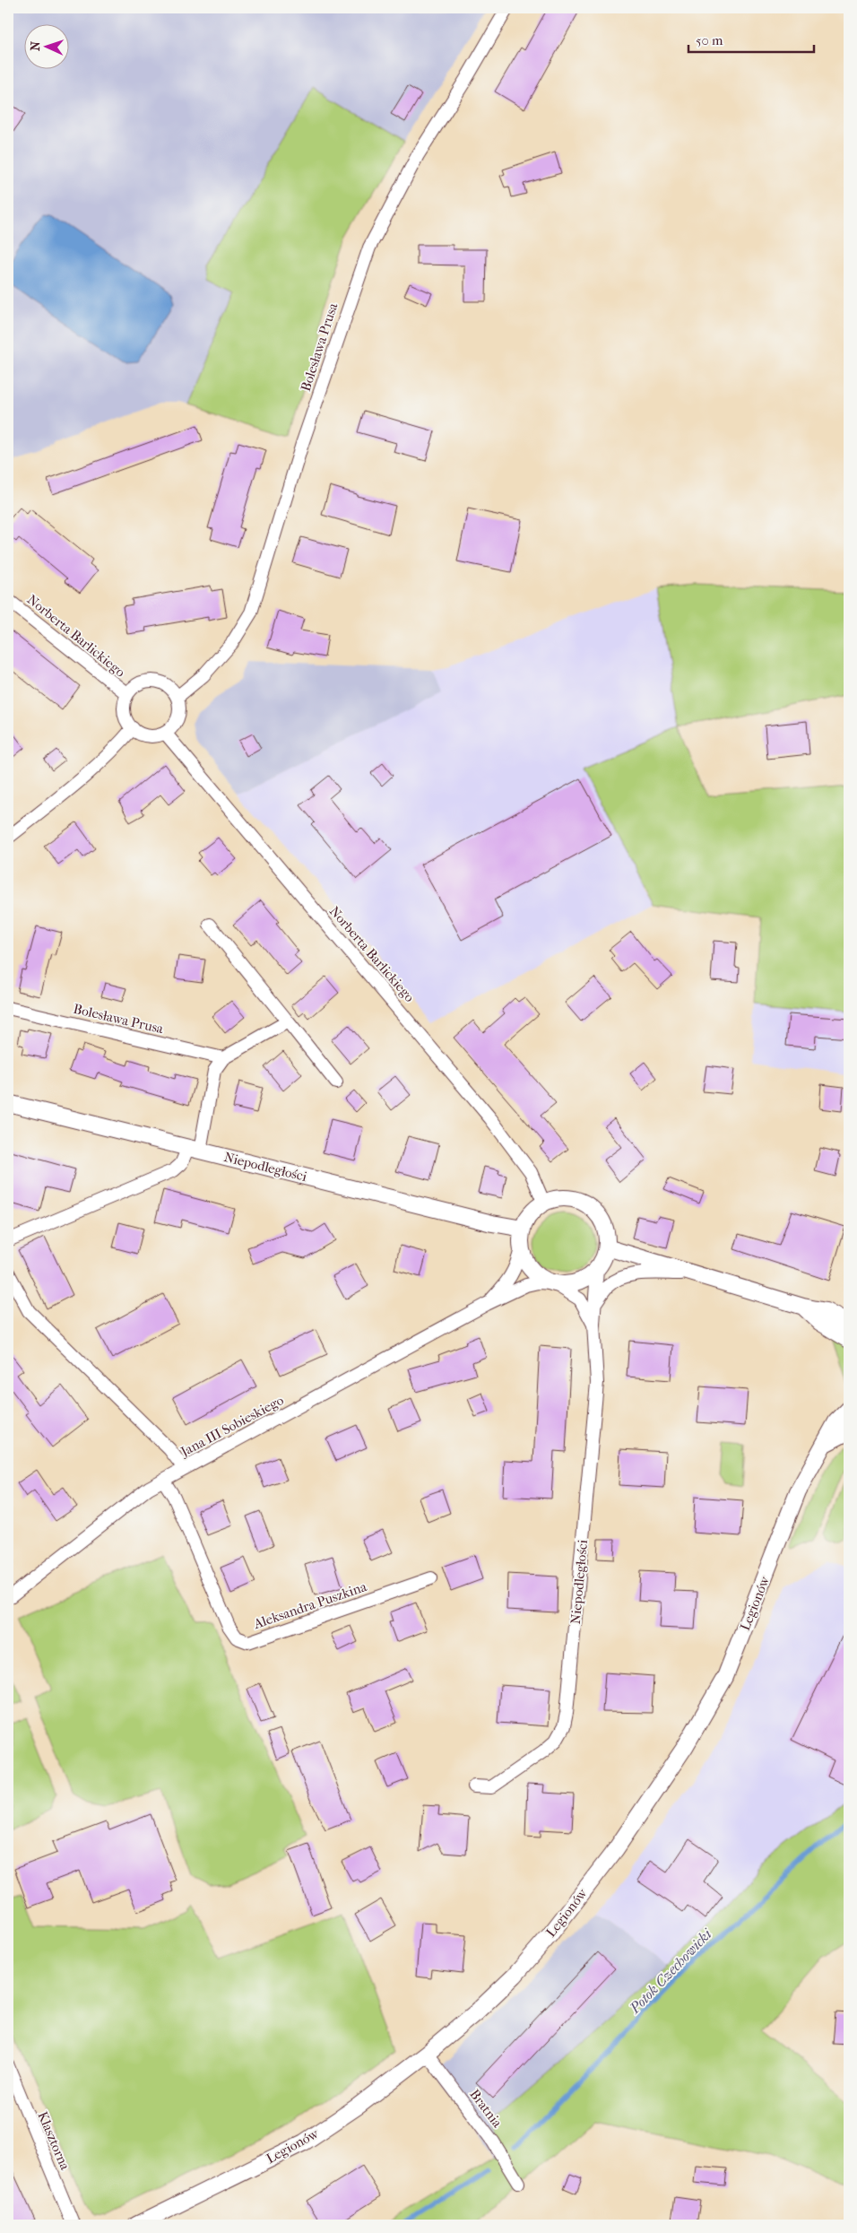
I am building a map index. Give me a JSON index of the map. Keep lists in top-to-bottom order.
{
  "streets": {
    "street": [
      "Bolesława Prusa",
      "Norberta Barlickiego",
      "Niepodległości",
      "Jana III Sobieskiego",
      "Legionów",
      "Aleksandra Puszkina",
      "Bratnia",
      "Klasztorna"
    ]
  },
  "crossings": [
    ["Bolesława Prusa", "Norberta Barlickiego"],
    ["Norberta Barlickiego", "Niepodległości"],
    ["Norberta Barlickiego", "Jana III Sobieskiego"],
    ["Niepodległości", "Jana III Sobieskiego"],
    ["Jana III Sobieskiego", "Aleksandra Puszkina"],
    ["Legionów", "Bratnia"]
  ],
  "water": ["Potok Czechowicki"],
  "scale_bar": "50 m",
  "north": "left"
}
